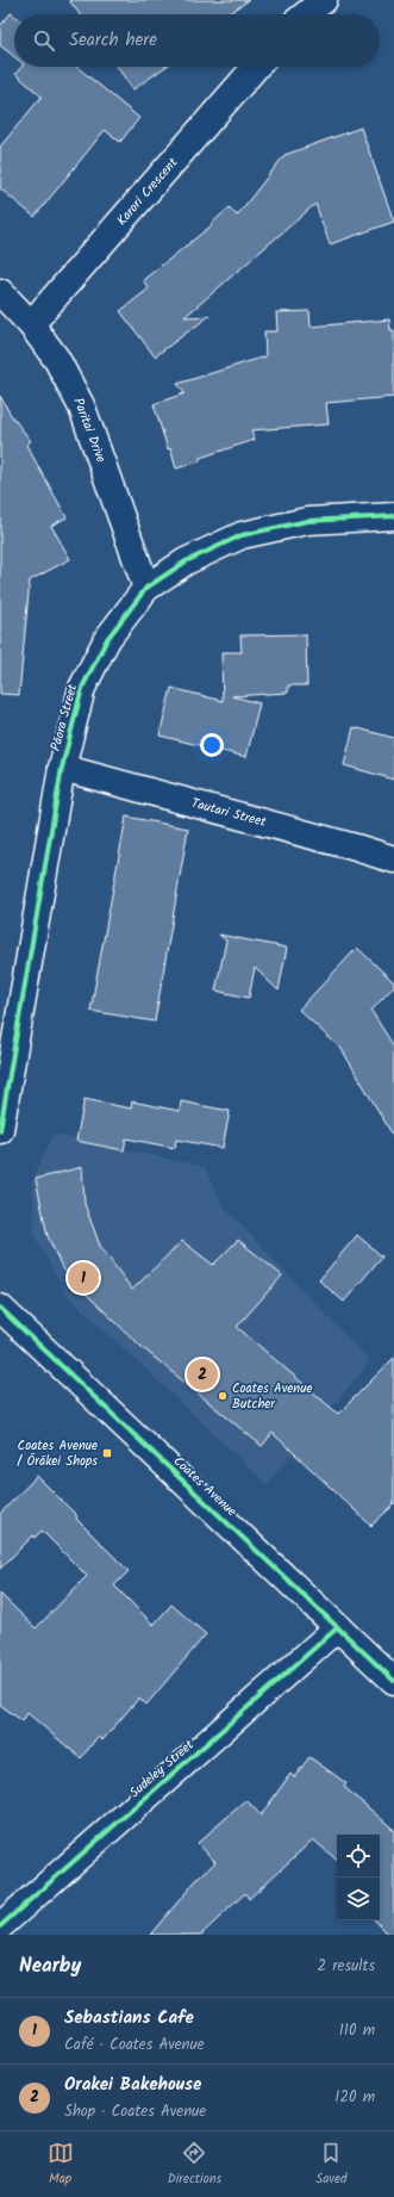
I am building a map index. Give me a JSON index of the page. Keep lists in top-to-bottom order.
{
  "streets": {
    "street": [
      "Karori Crescent",
      "Paritai Drive",
      "Pāora Street",
      "Tautari Street",
      "Coates Avenue",
      "Sudeley Street"
    ]
  },
  "crossings": [
    ["Karori Crescent", "Paritai Drive"],
    ["Paritai Drive", "Pāora Street"],
    ["Pāora Street", "Tautari Street"],
    ["Coates Avenue", "Sudeley Street"]
  ],
  "places": {
    "other": ["Coates Avenue Butcher"],
    "transit": ["Coates Avenue / Ōrākei Shops"]
  },
  "page": {
    "search": "Search here",
    "pins": ["1", "2"],
    "heading": ["Nearby", "2 results"],
    "list": [
      {
        "mark": "1",
        "name": "Sebastians Cafe",
        "note": "Café · Coates Avenue",
        "value": "110 m"
      },
      {
        "mark": "2",
        "name": "Orakei Bakehouse",
        "note": "Shop · Coates Avenue",
        "value": "120 m"
      }
    ],
    "nav": ["Map", "Directions", "Saved"]
  }
}
